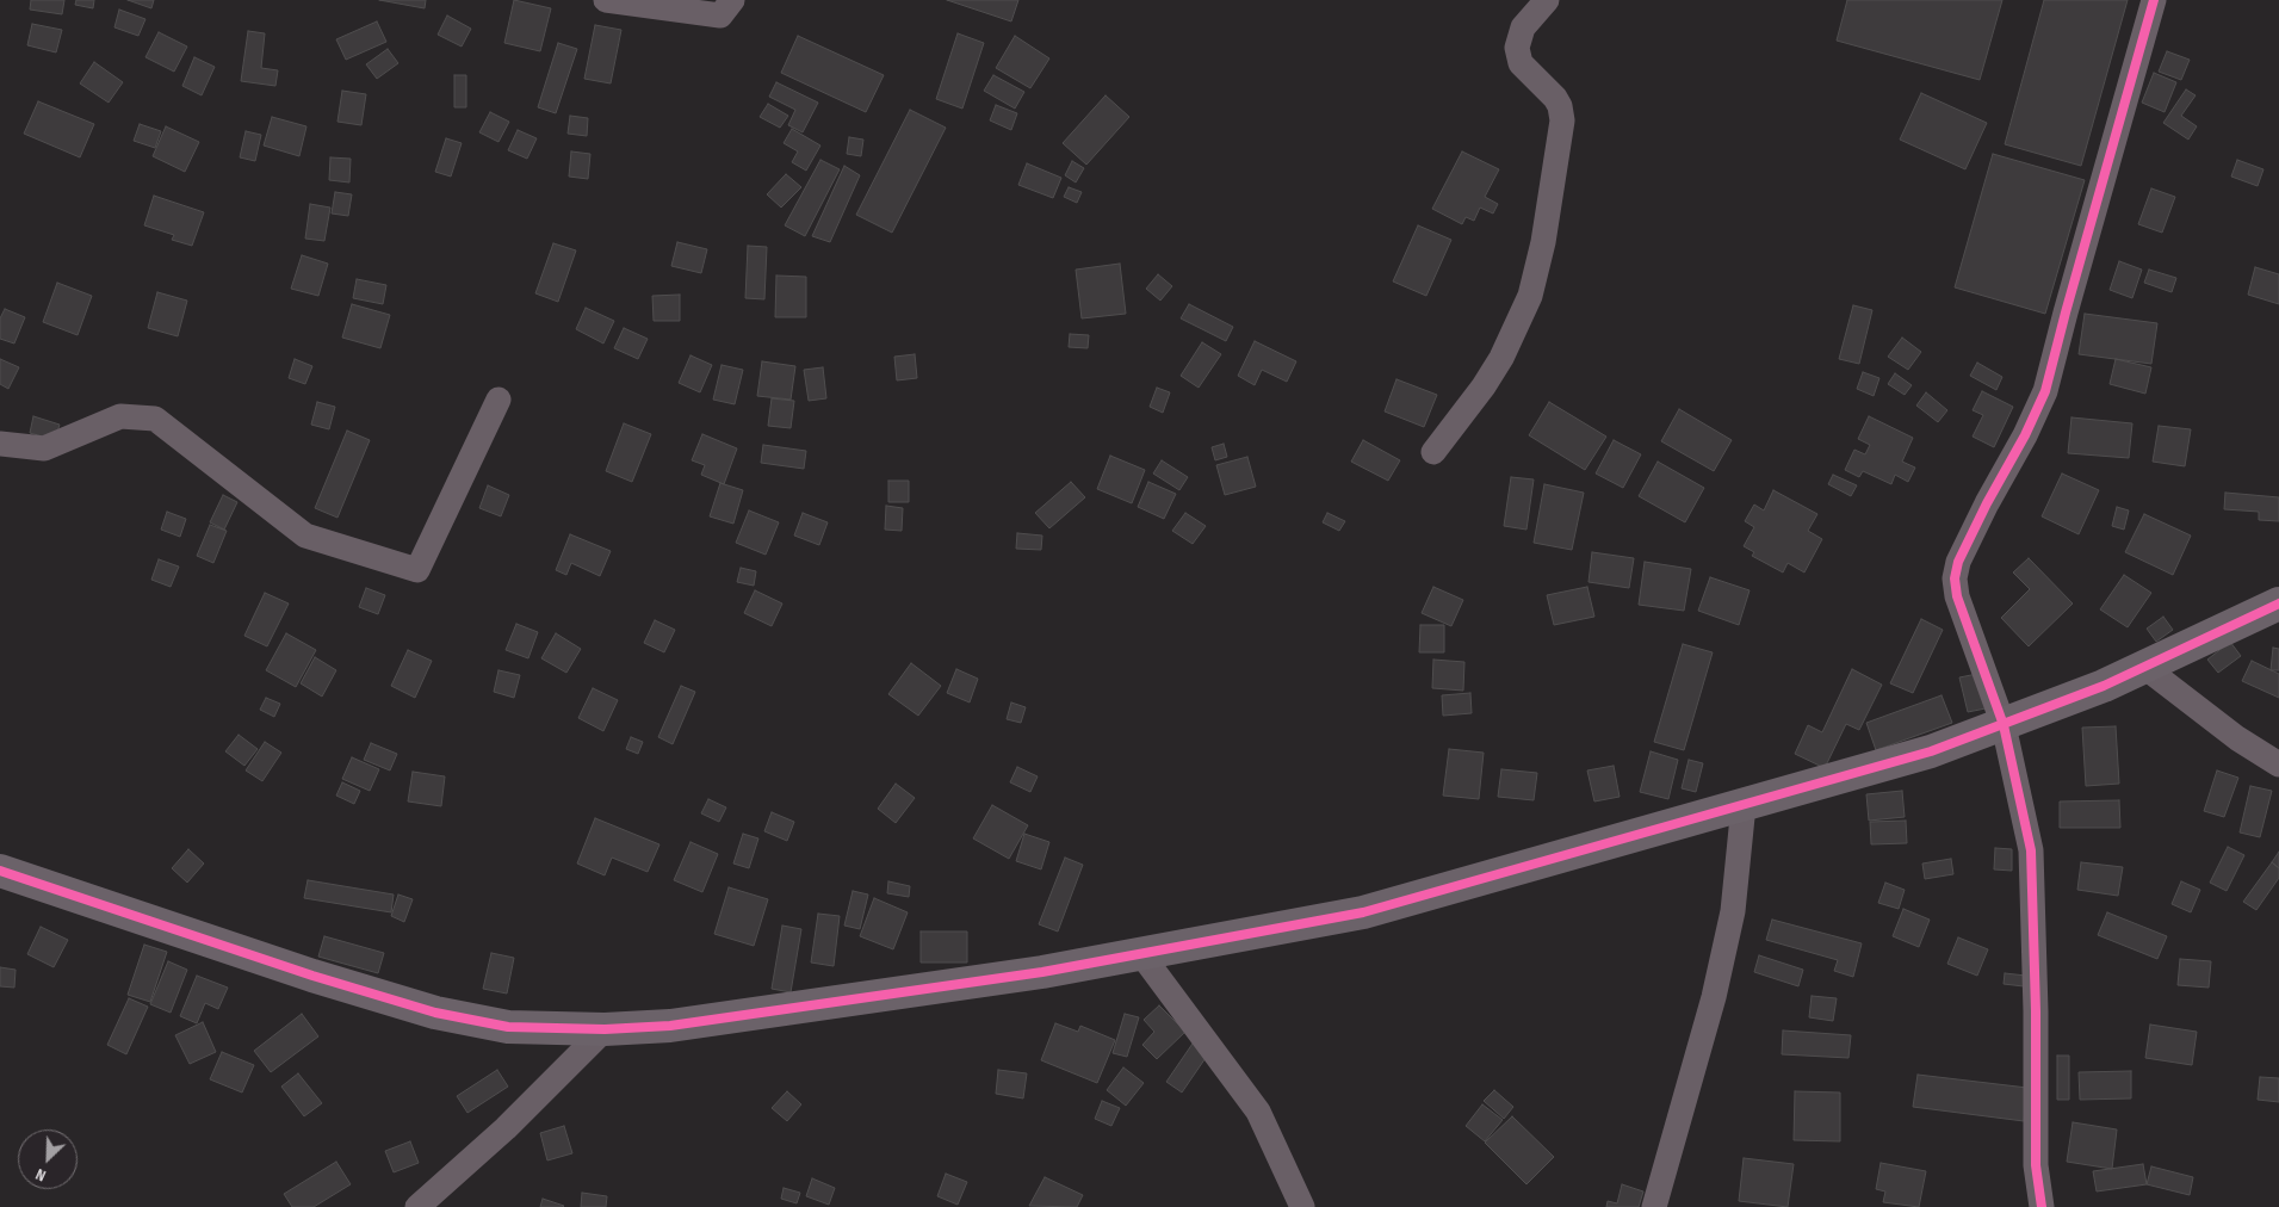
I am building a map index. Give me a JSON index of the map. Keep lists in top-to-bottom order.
{
  "north": "bottom left"
}
